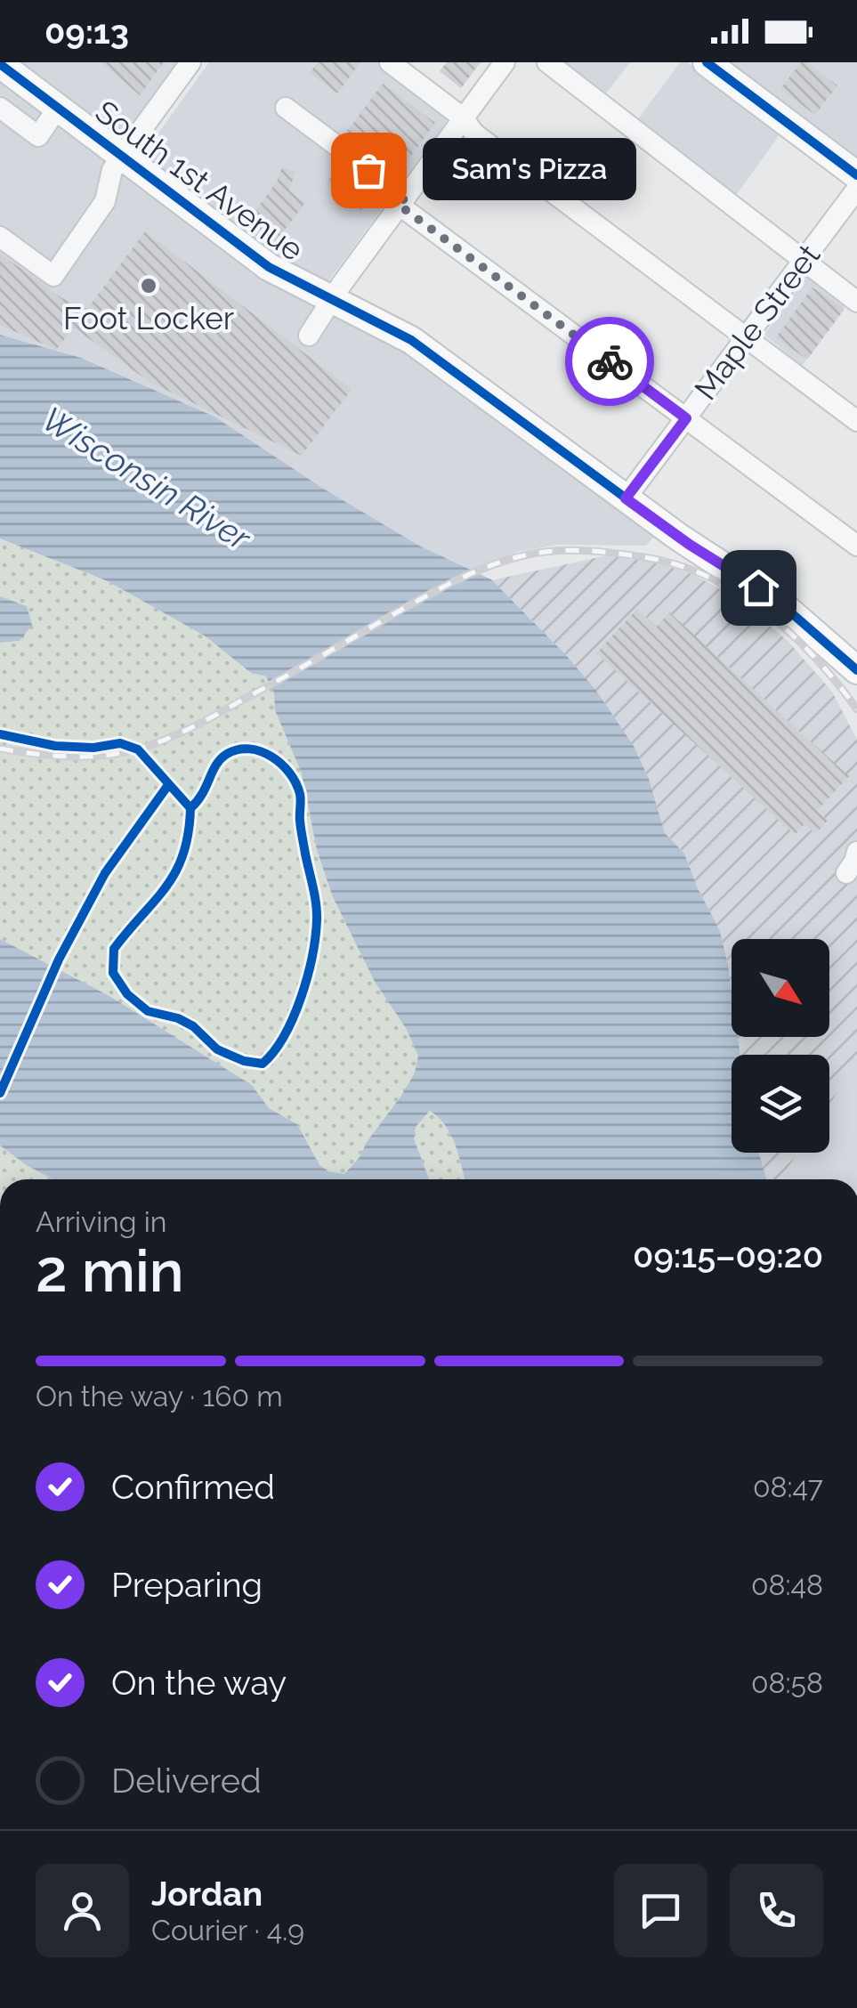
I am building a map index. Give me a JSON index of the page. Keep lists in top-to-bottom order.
{
  "streets": {
    "main road": ["South 1st Avenue"],
    "street": ["Maple Street"]
  },
  "crossings": [
    ["South 1st Avenue", "Maple Street"]
  ],
  "water": ["Wisconsin River"],
  "places": ["Sam's Pizza", "Foot Locker"],
  "north": "bottom right",
  "page": {
    "status": "09:13",
    "bubble": "Sam's Pizza",
    "heading": ["2 min", "Arriving in", "09:15–09:20"],
    "panel": ["Jordan", "Courier · 4.9"],
    "bar": "On the way · 160 m",
    "list": [
      ["Confirmed", "08:47"],
      ["Preparing", "08:48"],
      ["On the way", "08:58"],
      "Delivered"
    ]
  }
}
